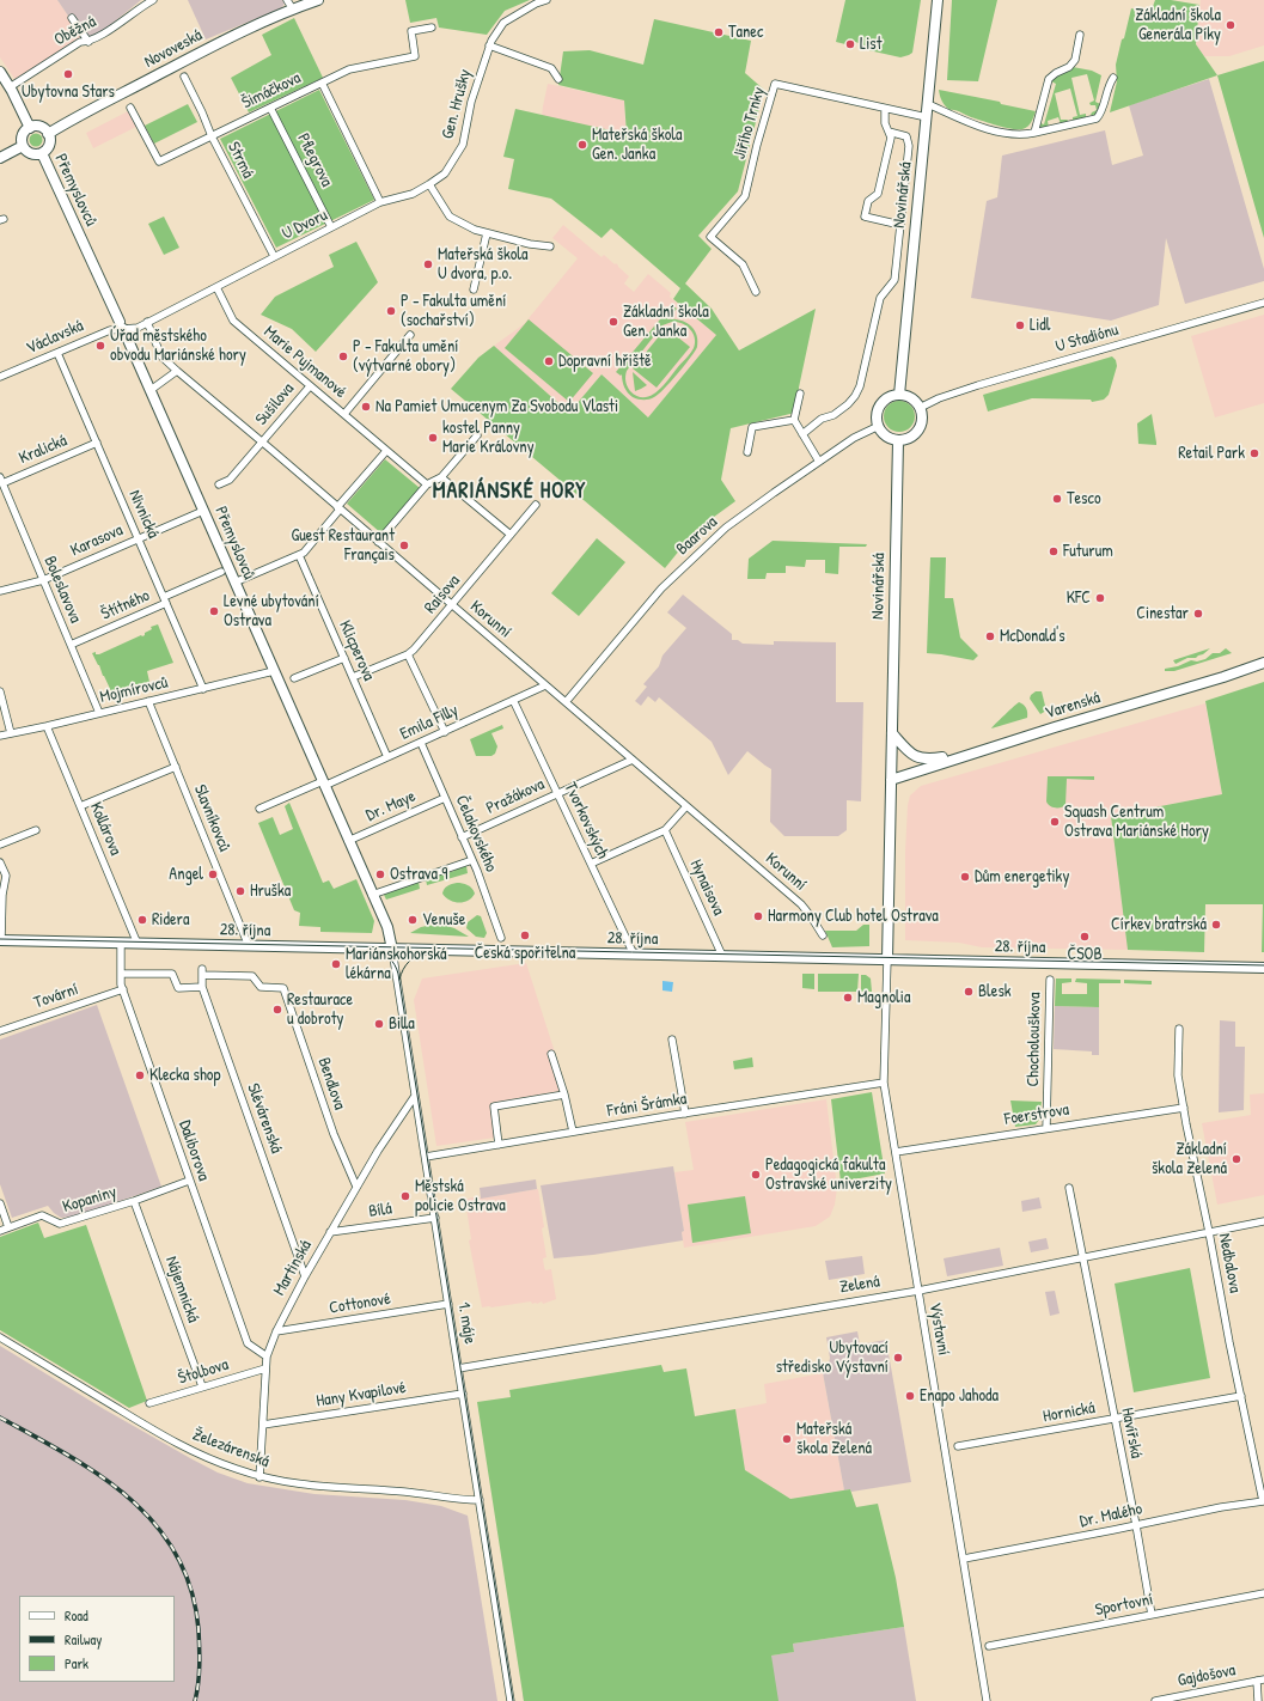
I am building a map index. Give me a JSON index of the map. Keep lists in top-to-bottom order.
{
  "streets": {
    "street": [
      "Oběžná",
      "Novoveská",
      "Šimáčkova",
      "Gen. Hrušky",
      "Jiřího Trnky",
      "Strmá",
      "Pflegrova",
      "Přemyslovců",
      "Novinářská",
      "U Dvoru",
      "Václavská",
      "U Stadiónu",
      "Marie Pujmanové",
      "Sušilova",
      "Kralická",
      "Nivnická",
      "Baarova",
      "Karasova",
      "Boleslavova",
      "Raisova",
      "Štítného",
      "Korunní",
      "Klicperova",
      "Mojmírovců",
      "Varenská",
      "Emila Filly",
      "Pražákova",
      "Dr. Maye",
      "Slavníkovců",
      "Tvorkovských",
      "Kollárova",
      "Čelakovského",
      "Hynaisova",
      "28. října",
      "Tovární",
      "Chocholouškova",
      "Bendlova",
      "Fráni Šrámka",
      "Foerstrova",
      "Slévárenská",
      "Daliborova",
      "Kopaniny",
      "Bílá",
      "Nedbalova",
      "Martinská",
      "Zelená",
      "Nájemnická",
      "Cottonové",
      "1. máje",
      "Výstavní",
      "Štolbova",
      "Hany Kvapilové",
      "Hornická",
      "Havířská",
      "Železárenská",
      "Dr. Malého",
      "Sportovní",
      "Gajdošova"
    ]
  },
  "crossings": [
    ["Novoveská", "Přemyslovců"],
    ["Šimáčkova", "Strmá"],
    ["Šimáčkova", "Pflegrova"],
    ["Gen. Hrušky", "U Dvoru"],
    ["Jiřího Trnky", "Novinářská"],
    ["Strmá", "U Dvoru"],
    ["Pflegrova", "U Dvoru"],
    ["Přemyslovců", "U Dvoru"],
    ["Přemyslovců", "Václavská"],
    ["Přemyslovců", "Karasova"],
    ["Přemyslovců", "Mojmírovců"],
    ["Přemyslovců", "Emila Filly"],
    ["Přemyslovců", "Dr. Maye"],
    ["Přemyslovců", "28. října"],
    ["Přemyslovců", "1. máje"],
    ["Novinářská", "U Stadiónu"],
    ["Novinářská", "Baarova"],
    ["Novinářská", "Varenská"],
    ["Novinářská", "28. října"],
    ["Novinářská", "Výstavní"],
    ["U Dvoru", "Václavská"],
    ["U Dvoru", "Marie Pujmanové"],
    ["U Dvoru", "Korunní"],
    ["Václavská", "Nivnická"],
    ["U Stadiónu", "Baarova"],
    ["Marie Pujmanové", "Sušilova"],
    ["Sušilova", "Korunní"],
    ["Kralická", "Nivnická"],
    ["Kralická", "Boleslavova"],
    ["Nivnická", "Karasova"],
    ["Nivnická", "Štítného"],
    ["Nivnická", "Mojmírovců"],
    ["Baarova", "Korunní"],
    ["Karasova", "Boleslavova"],
    ["Boleslavova", "Štítného"],
    ["Boleslavova", "Mojmírovců"],
    ["Raisova", "Korunní"],
    ["Raisova", "Klicperova"],
    ["Korunní", "Emila Filly"],
    ["Korunní", "Pražákova"],
    ["Klicperova", "Emila Filly"],
    ["Mojmírovců", "Slavníkovců"],
    ["Mojmírovců", "Kollárova"],
    ["Emila Filly", "Tvorkovských"],
    ["Emila Filly", "Čelakovského"],
    ["Pražákova", "Tvorkovských"],
    ["Pražákova", "Čelakovského"],
    ["Dr. Maye", "Čelakovského"],
    ["Slavníkovců", "28. října"],
    ["Tvorkovských", "28. října"],
    ["Kollárova", "28. října"],
    ["Hynaisova", "28. října"],
    ["28. října", "Daliborova"],
    ["28. října", "1. máje"],
    ["28. října", "Výstavní"],
    ["Tovární", "Daliborova"],
    ["Chocholouškova", "Foerstrova"],
    ["Bendlova", "Slévárenská"],
    ["Bendlova", "Martinská"],
    ["Fráni Šrámka", "1. máje"],
    ["Fráni Šrámka", "Výstavní"],
    ["Foerstrova", "Nedbalova"],
    ["Foerstrova", "Výstavní"],
    ["Slévárenská", "Martinská"],
    ["Daliborova", "Kopaniny"],
    ["Daliborova", "Martinská"],
    ["Kopaniny", "Nájemnická"],
    ["Bílá", "Martinská"],
    ["Bílá", "1. máje"],
    ["Nedbalova", "Zelená"],
    ["Nedbalova", "Hornická"],
    ["Nedbalova", "Dr. Malého"],
    ["Martinská", "Cottonové"],
    ["Martinská", "1. máje"],
    ["Martinská", "Štolbova"],
    ["Martinská", "Hany Kvapilové"],
    ["Martinská", "Železárenská"],
    ["Zelená", "1. máje"],
    ["Zelená", "Výstavní"],
    ["Zelená", "Havířská"],
    ["Nájemnická", "Štolbova"],
    ["Cottonové", "1. máje"],
    ["1. máje", "Hany Kvapilové"],
    ["1. máje", "Železárenská"],
    ["Výstavní", "Dr. Malého"],
    ["Hornická", "Havířská"],
    ["Havířská", "Dr. Malého"],
    ["Havířská", "Sportovní"]
  ],
  "districts": ["MARIÁNSKÉ HORY"],
  "places": [
    "Základní škola Generála Píky",
    "Tanec",
    "List",
    "Ubytovna Stars",
    "Mateřská škola Gen. Janka",
    "Mateřská škola U dvora, p.o.",
    "P - Fakulta umění (sochařství)",
    "Základní škola Gen. Janka",
    "Lidl",
    "Úřad městského obvodu Mariánské hory",
    "P - Fakulta umění (výtvarné obory)",
    "Dopravní hřiště",
    "Na Pamiet Umucenym Za Svobodu Vlasti",
    "kostel Panny Marie Královny",
    "Retail Park",
    "Tesco",
    "Guest Restaurant Français",
    "Futurum",
    "KFC",
    "Levné ubytování Ostrava",
    "Cinestar",
    "McDonald's",
    "Squash Centrum Ostrava Mariánské Hory",
    "Angel",
    "Ostrava 9",
    "Dům energetiky",
    "Hruška",
    "Harmony Club hotel Ostrava",
    "Ridera",
    "Venuše",
    "Církev bratrská",
    "Česká spořitelna",
    "ČSOB",
    "Mariánskohorská lékárna",
    "Blesk",
    "Magnolia",
    "Restaurace u dobroty",
    "Billa",
    "Klecka shop",
    "Základní škola Zelená",
    "Pedagogická fakulta Ostravské univerzity",
    "Městská policie Ostrava",
    "Ubytovací středisko Výstavní",
    "Enapo Jahoda",
    "Mateřská škola Zelená"
  ],
  "legend": ["Road", "Railway", "Park"]
}
